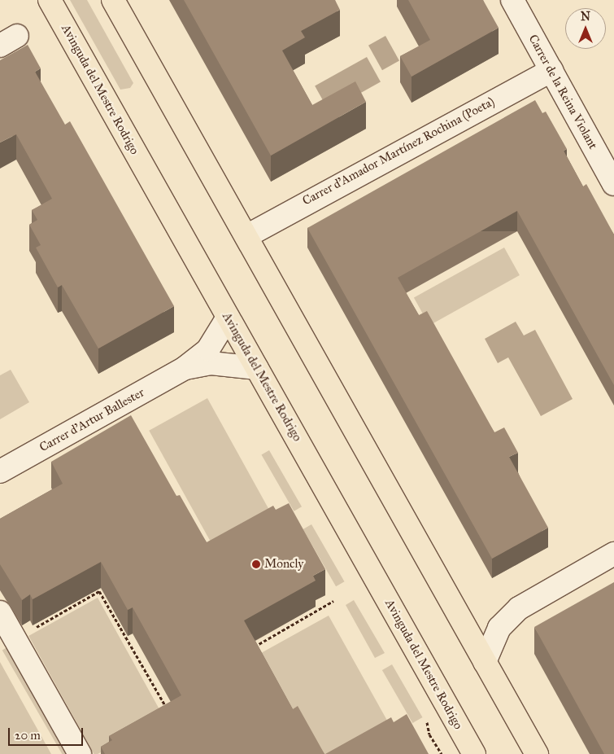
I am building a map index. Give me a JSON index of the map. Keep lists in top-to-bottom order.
{
  "streets": {
    "main road": ["Avinguda del Mestre Rodrigo"],
    "street": ["Carrer de la Reina Violant", "Carrer d'Amador Martínez Rochina (Poeta)", "Carrer d'Artur Ballester"]
  },
  "crossings": [
    ["Avinguda del Mestre Rodrigo", "Carrer d'Artur Ballester"],
    ["Carrer de la Reina Violant", "Carrer d'Amador Martínez Rochina (Poeta)"]
  ],
  "places": ["Moncly"],
  "scale_bar": "20 m",
  "north": "top"
}
